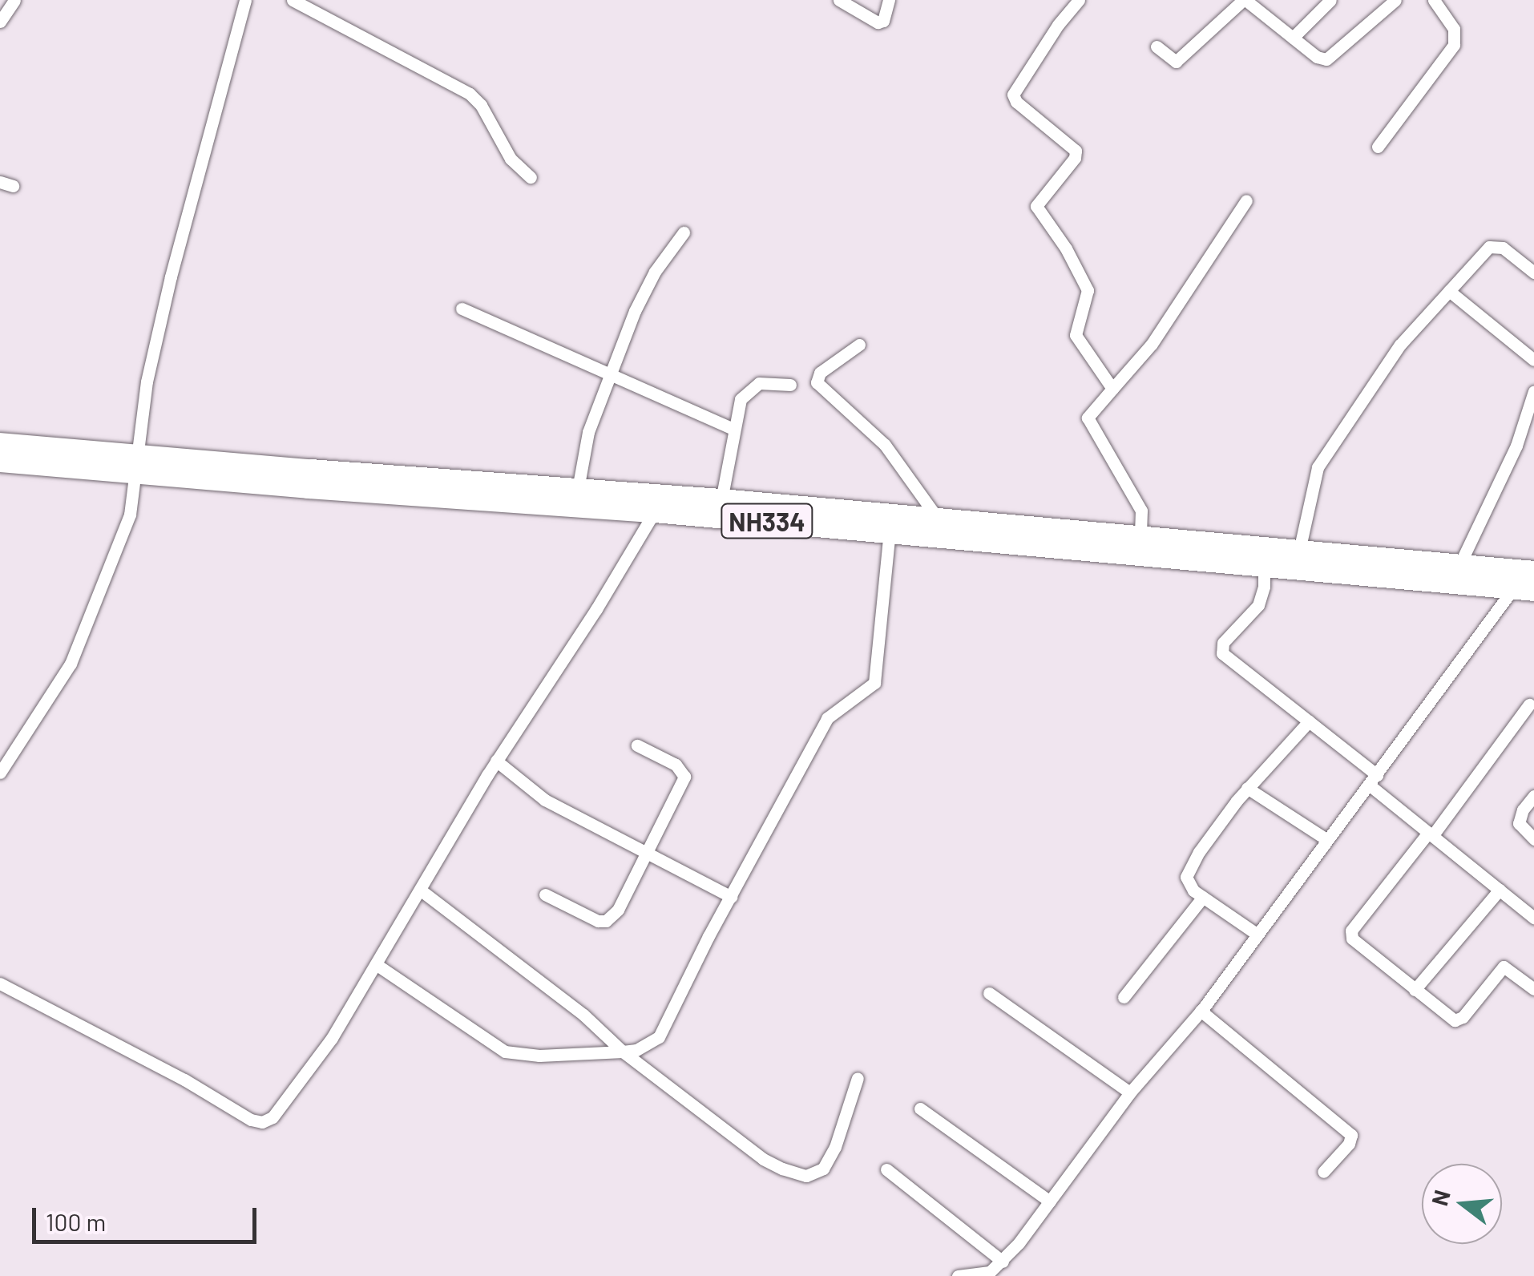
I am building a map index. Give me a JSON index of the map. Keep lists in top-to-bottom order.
{
  "streets": {
    "highway": ["NH334"]
  },
  "scale_bar": "100 m",
  "north": "left"
}
